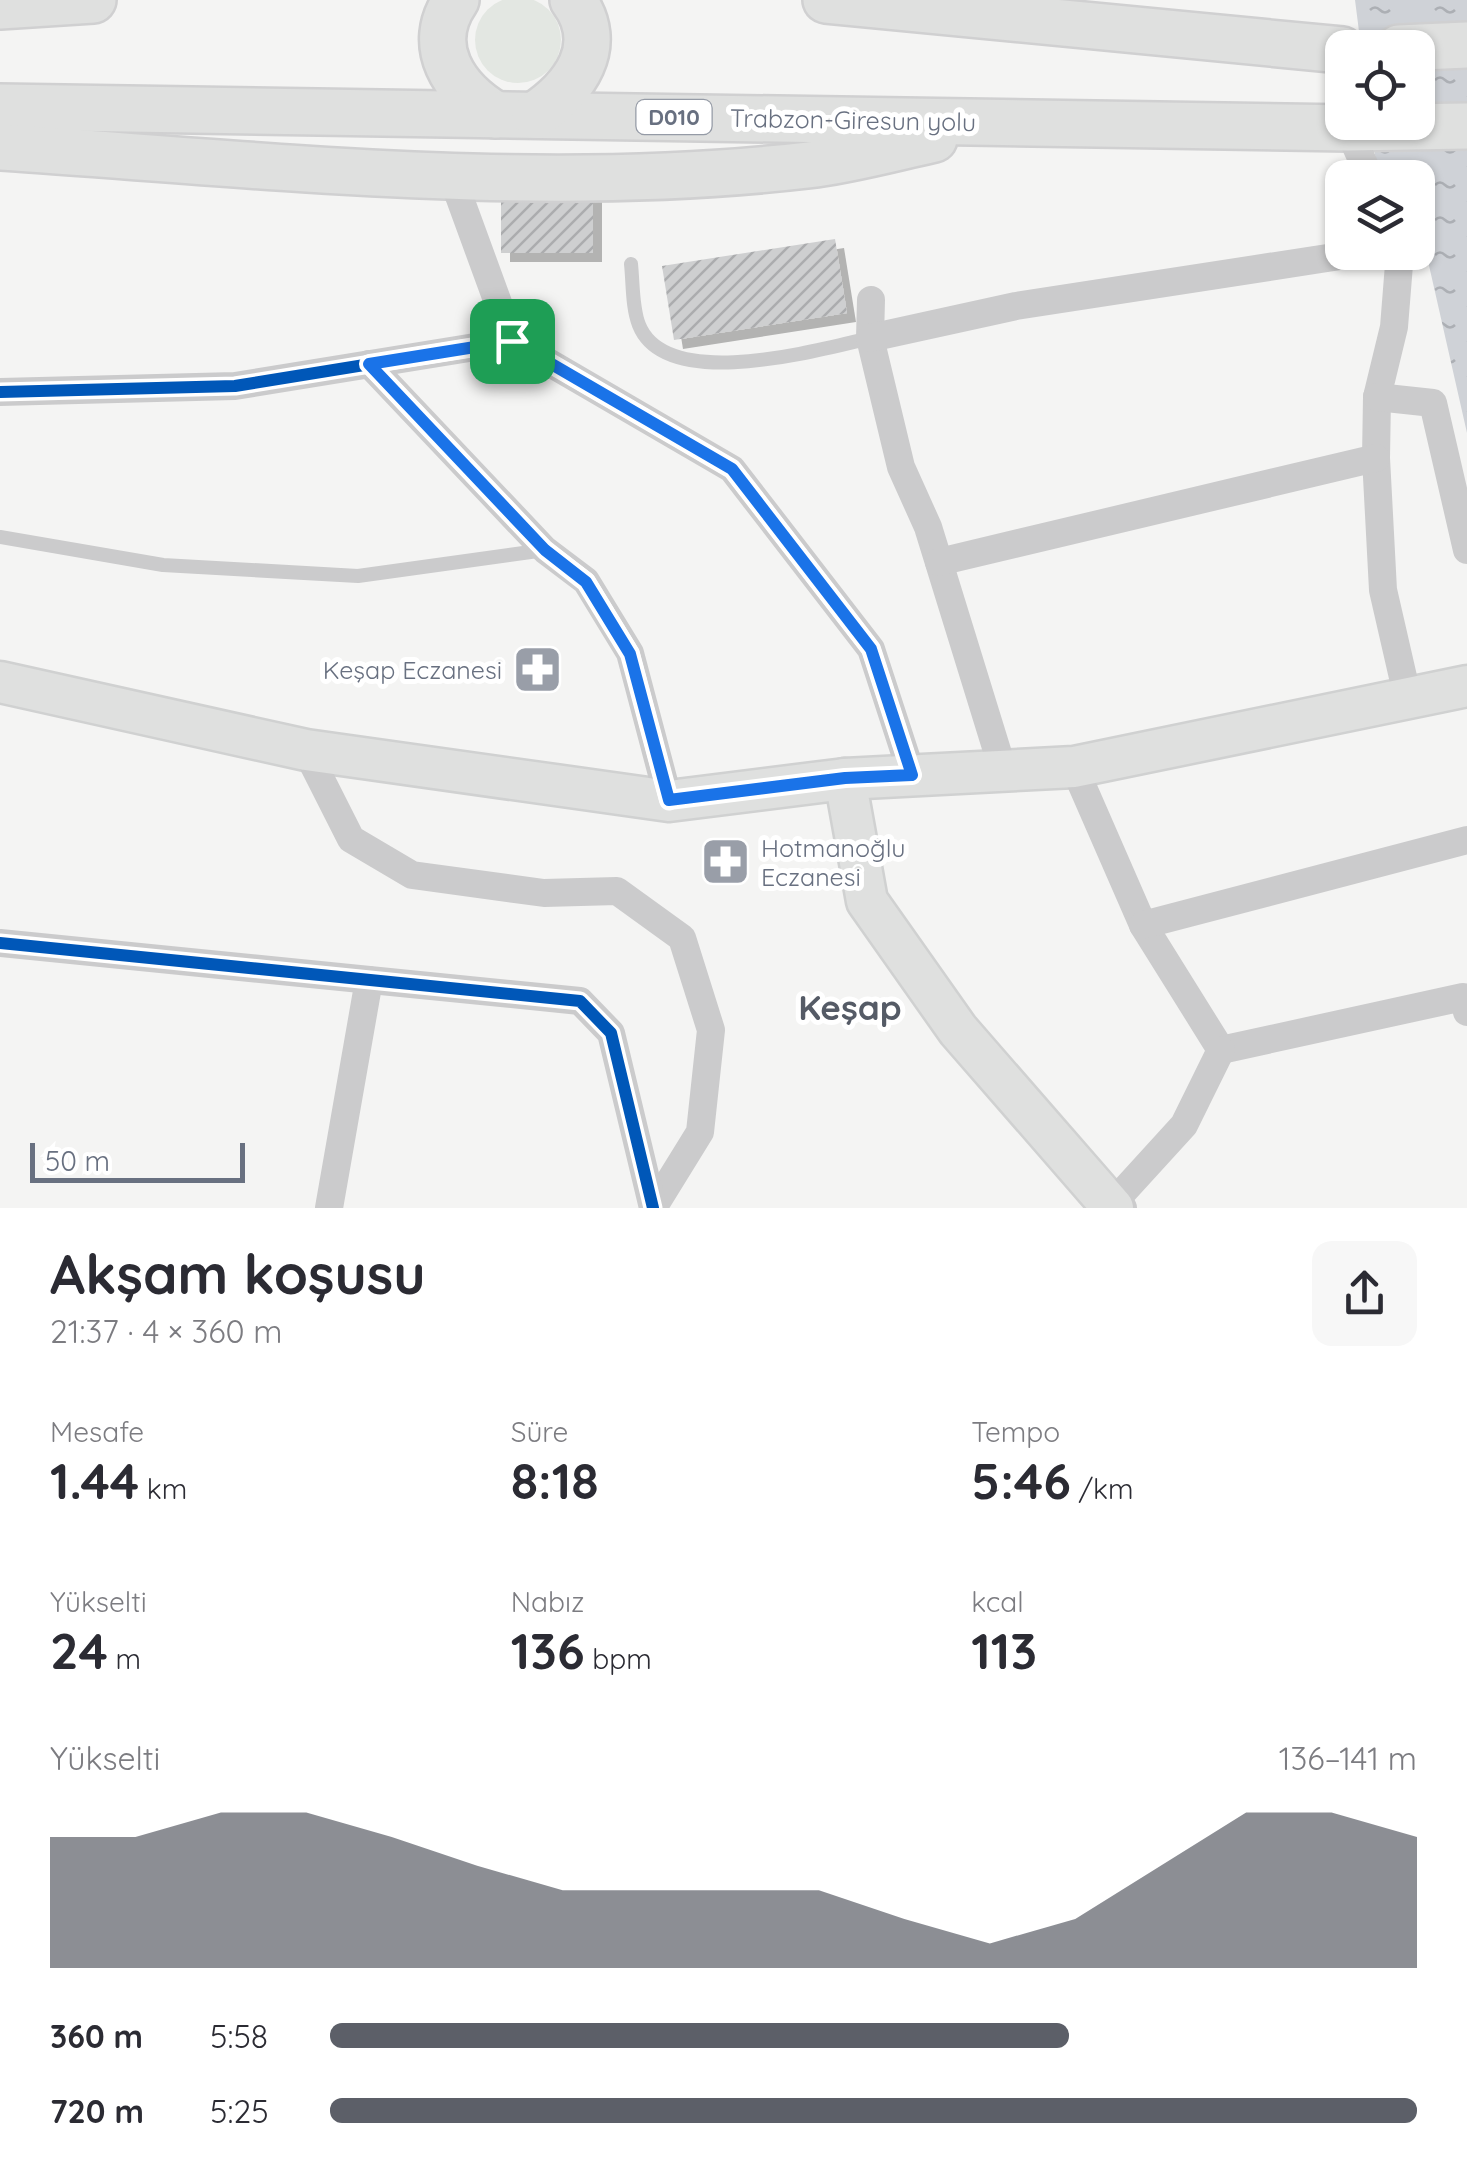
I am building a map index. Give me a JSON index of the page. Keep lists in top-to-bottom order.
{
  "streets": {
    "highway": ["D010", "Trabzon-Giresun yolu"]
  },
  "districts": ["Keşap"],
  "places": {
    "pharmacy": ["Keşap Eczanesi", "Hotmanoğlu Eczanesi"]
  },
  "scale_bar": "50 m",
  "page": {
    "scale": "50 m",
    "heading": ["Akşam koşusu", "21:37 · 4 × 360 m"],
    "stats": [
      ["Mesafe", "1.44 km"],
      ["Süre", "8:18"],
      ["Tempo", "5:46 /km"],
      ["Yükselti", "24 m"],
      ["Nabız", "136 bpm"],
      ["kcal", "113"]
    ],
    "chart": ["Yükselti", "136–141 m"],
    "list": [
      {
        "name": "360 m",
        "note": "5:58"
      },
      {
        "name": "720 m",
        "note": "5:25"
      }
    ]
  }
}
